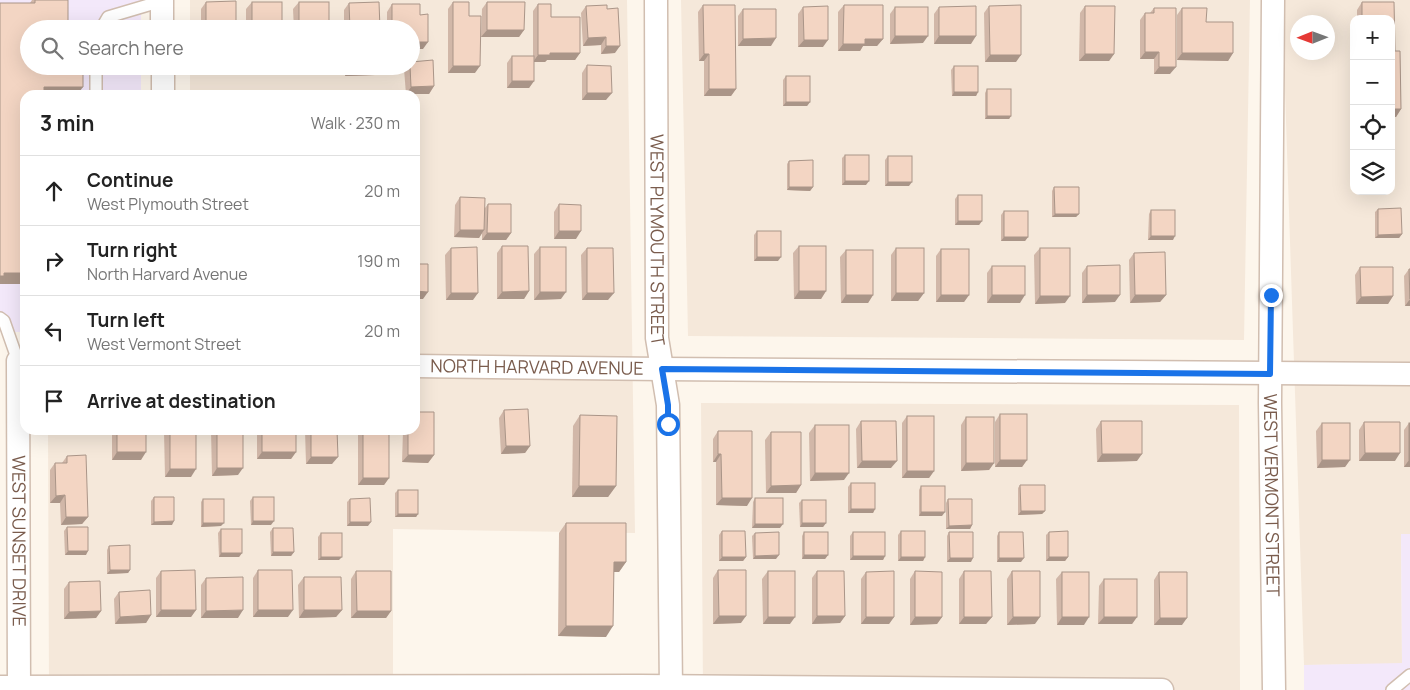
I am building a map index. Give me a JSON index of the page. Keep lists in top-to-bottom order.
{
  "streets": {
    "street": [
      "WEST PLYMOUTH STREET",
      "NORTH HARVARD AVENUE",
      "WEST VERMONT STREET",
      "WEST SUNSET DRIVE"
    ]
  },
  "crossings": [
    ["WEST PLYMOUTH STREET", "NORTH HARVARD AVENUE"],
    ["NORTH HARVARD AVENUE", "WEST VERMONT STREET"]
  ],
  "north": "left",
  "page": {
    "map_buttons": ["+", "−"],
    "search": "Search here",
    "heading": ["3 min", "Walk · 230 m"],
    "list": [
      ["Continue", "West Plymouth Street", "20 m"],
      ["Turn right", "North Harvard Avenue", "190 m"],
      ["Turn left", "West Vermont Street", "20 m"],
      "Arrive at destination"
    ]
  }
}
